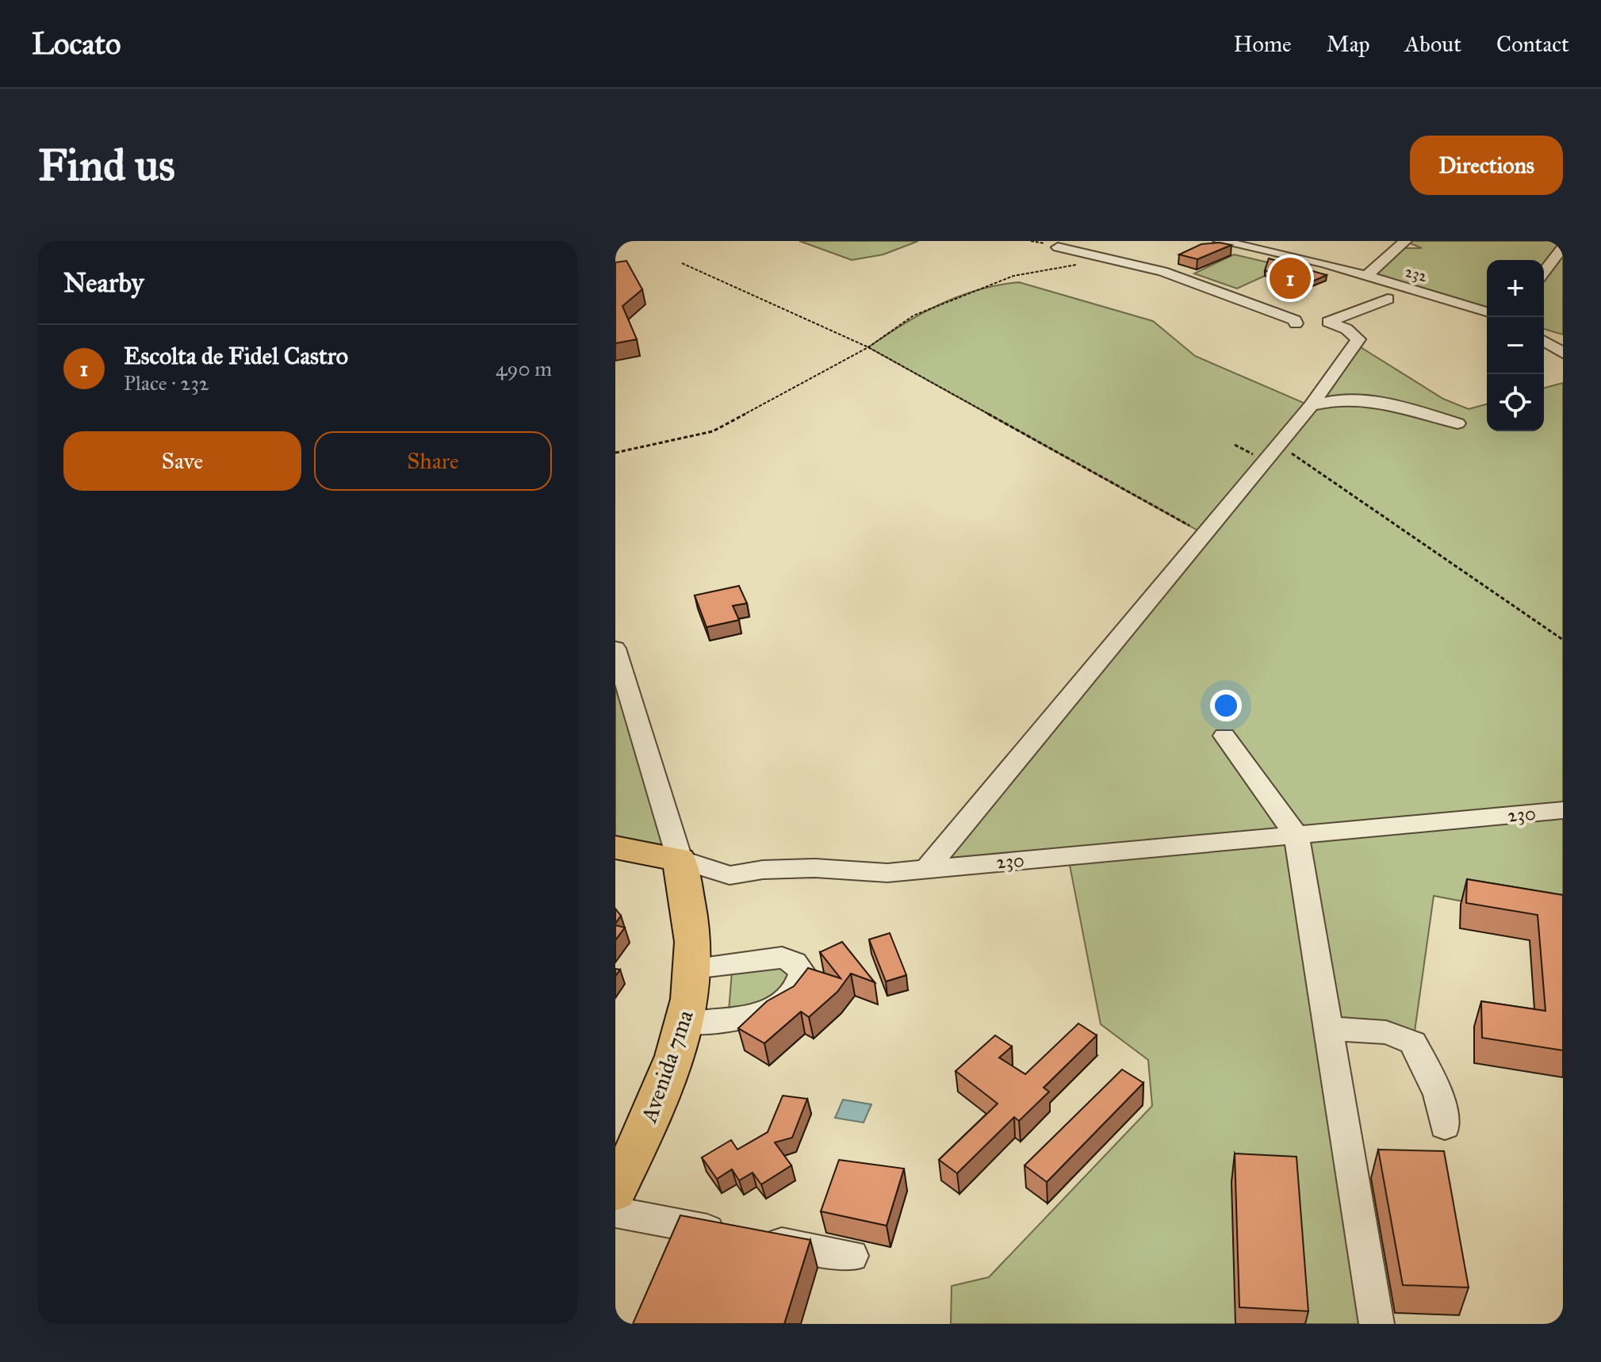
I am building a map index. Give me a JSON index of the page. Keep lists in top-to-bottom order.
{
  "streets": {
    "main road": ["Avenida 7ma"],
    "street": ["232", "230"]
  },
  "crossings": [
    ["230", "Avenida 7ma"]
  ],
  "page": {
    "header": "Locato",
    "nav": [
      "Home",
      "Map",
      "About",
      "Contact"
    ],
    "buttons": [
      "Directions",
      ["Save", "Share"]
    ],
    "title": "Find us",
    "heading": "Nearby",
    "pins": "1",
    "map_buttons": ["+", "−"],
    "list": [
      {
        "mark": "1",
        "name": "Escolta de Fidel Castro",
        "note": "Place · 232",
        "value": "490 m"
      }
    ]
  }
}
